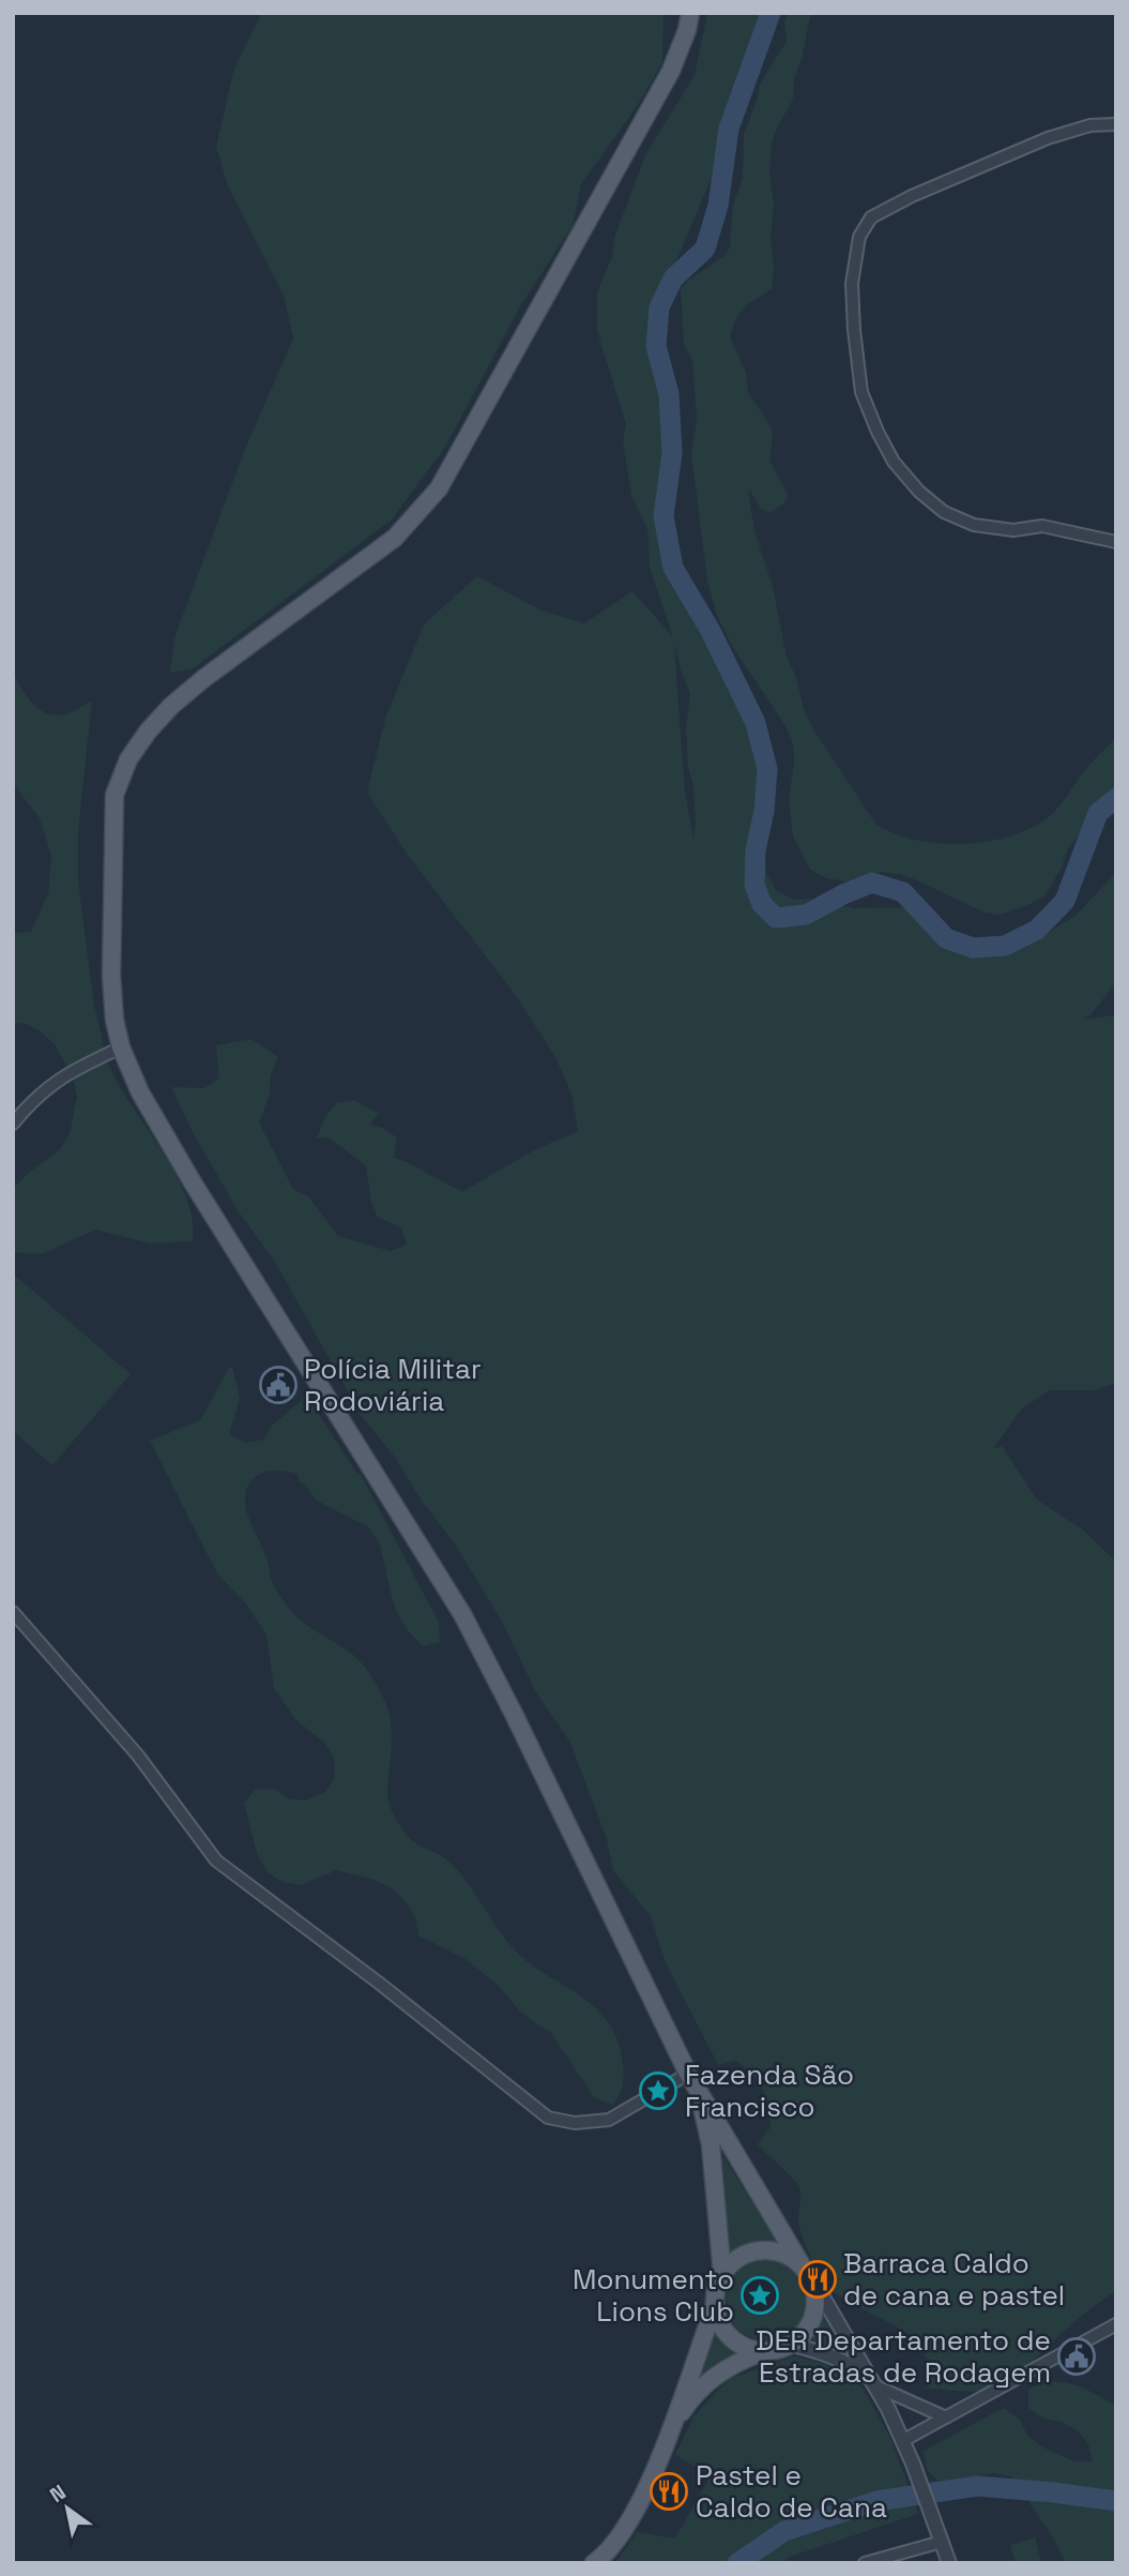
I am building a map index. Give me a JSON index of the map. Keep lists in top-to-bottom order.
{
  "places": {
    "public building": ["Polícia Militar Rodoviária", "DER Departamento de Estradas de Rodagem"],
    "place": ["Fazenda São Francisco", "Monumento Lions Club"],
    "restaurant": ["Barraca Caldo de cana e pastel", "Pastel e Caldo de Cana"]
  },
  "north": "top left"
}
